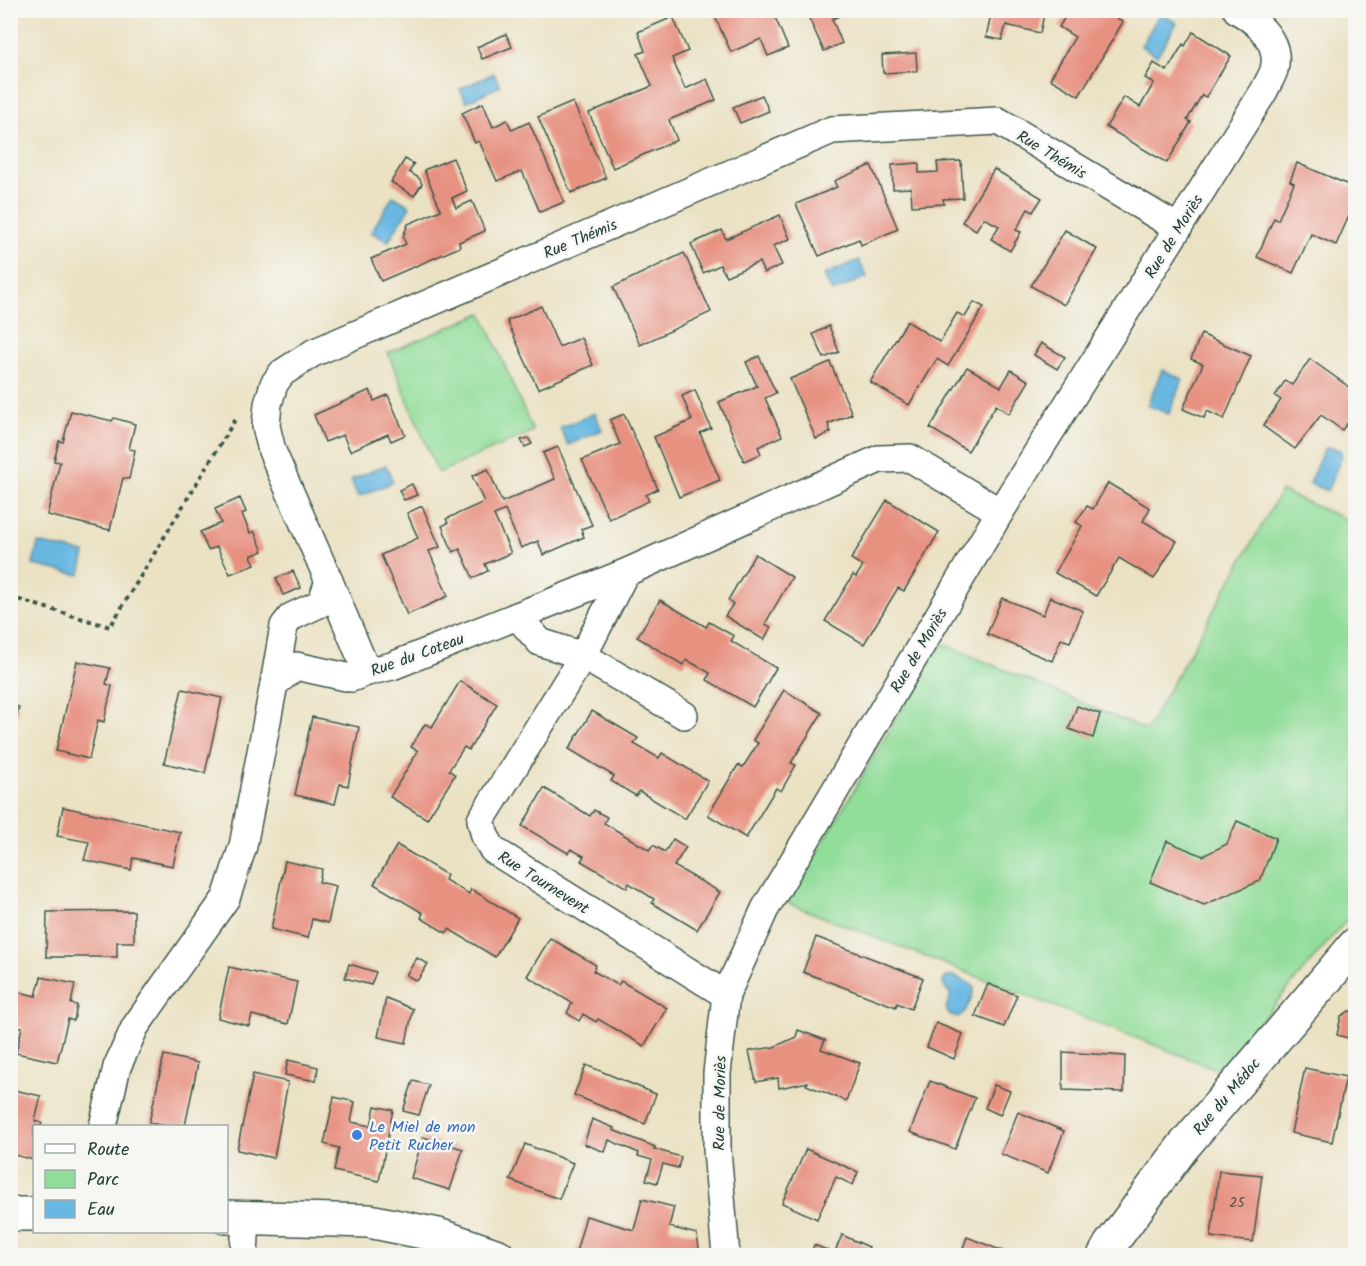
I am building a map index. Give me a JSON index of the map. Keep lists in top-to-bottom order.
{
  "streets": {
    "street": [
      "Rue Thémis",
      "Rue de Moriès",
      "Rue du Coteau",
      "Rue Tournevent",
      "Rue du Médoc"
    ]
  },
  "crossings": [
    ["Rue Thémis", "Rue de Moriès"],
    ["Rue Thémis", "Rue du Coteau"],
    ["Rue de Moriès", "Rue du Coteau"],
    ["Rue de Moriès", "Rue Tournevent"],
    ["Rue du Coteau", "Rue Tournevent"]
  ],
  "places": ["Le Miel de mon Petit Rucher"],
  "house_numbers": ["25"],
  "legend": ["Route", "Parc", "Eau"]
}
